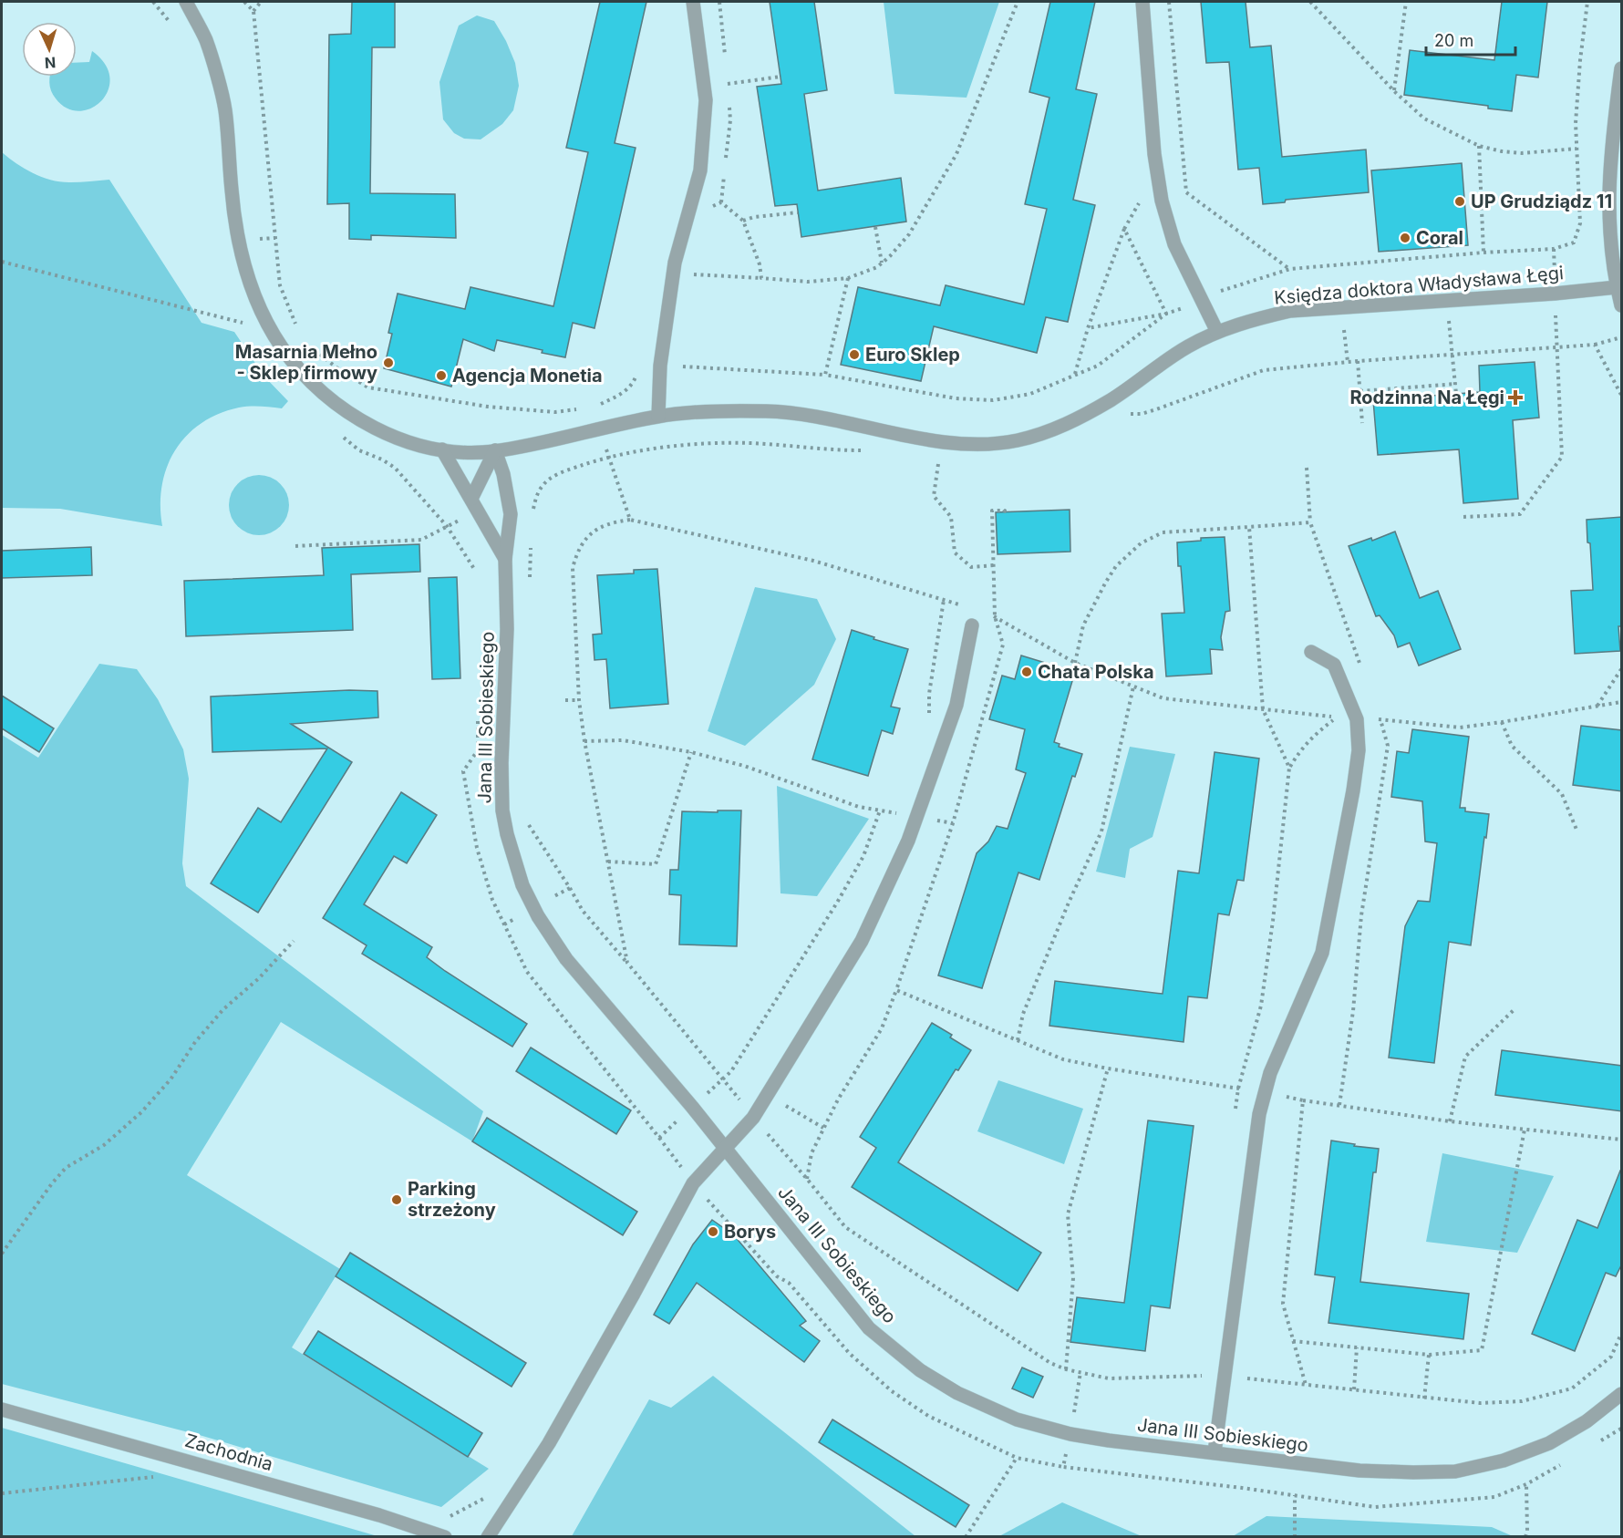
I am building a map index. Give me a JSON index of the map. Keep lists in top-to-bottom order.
{
  "streets": {
    "street": ["Księdza doktora Władysława Łęgi", "Jana III Sobieskiego", "Zachodnia"]
  },
  "crossings": [
    ["Księdza doktora Władysława Łęgi", "Jana III Sobieskiego"]
  ],
  "places": {
    "other": [
      "UP Grudziądz 11",
      "Coral",
      "Euro Sklep",
      "Masarnia Mełno - Sklep firmowy",
      "Agencja Monetia",
      "Chata Polska",
      "Parking strzeżony",
      "Borys"
    ],
    "health": ["Rodzinna Na Łęgi"]
  },
  "scale_bar": "20 m",
  "north": "bottom"
}
